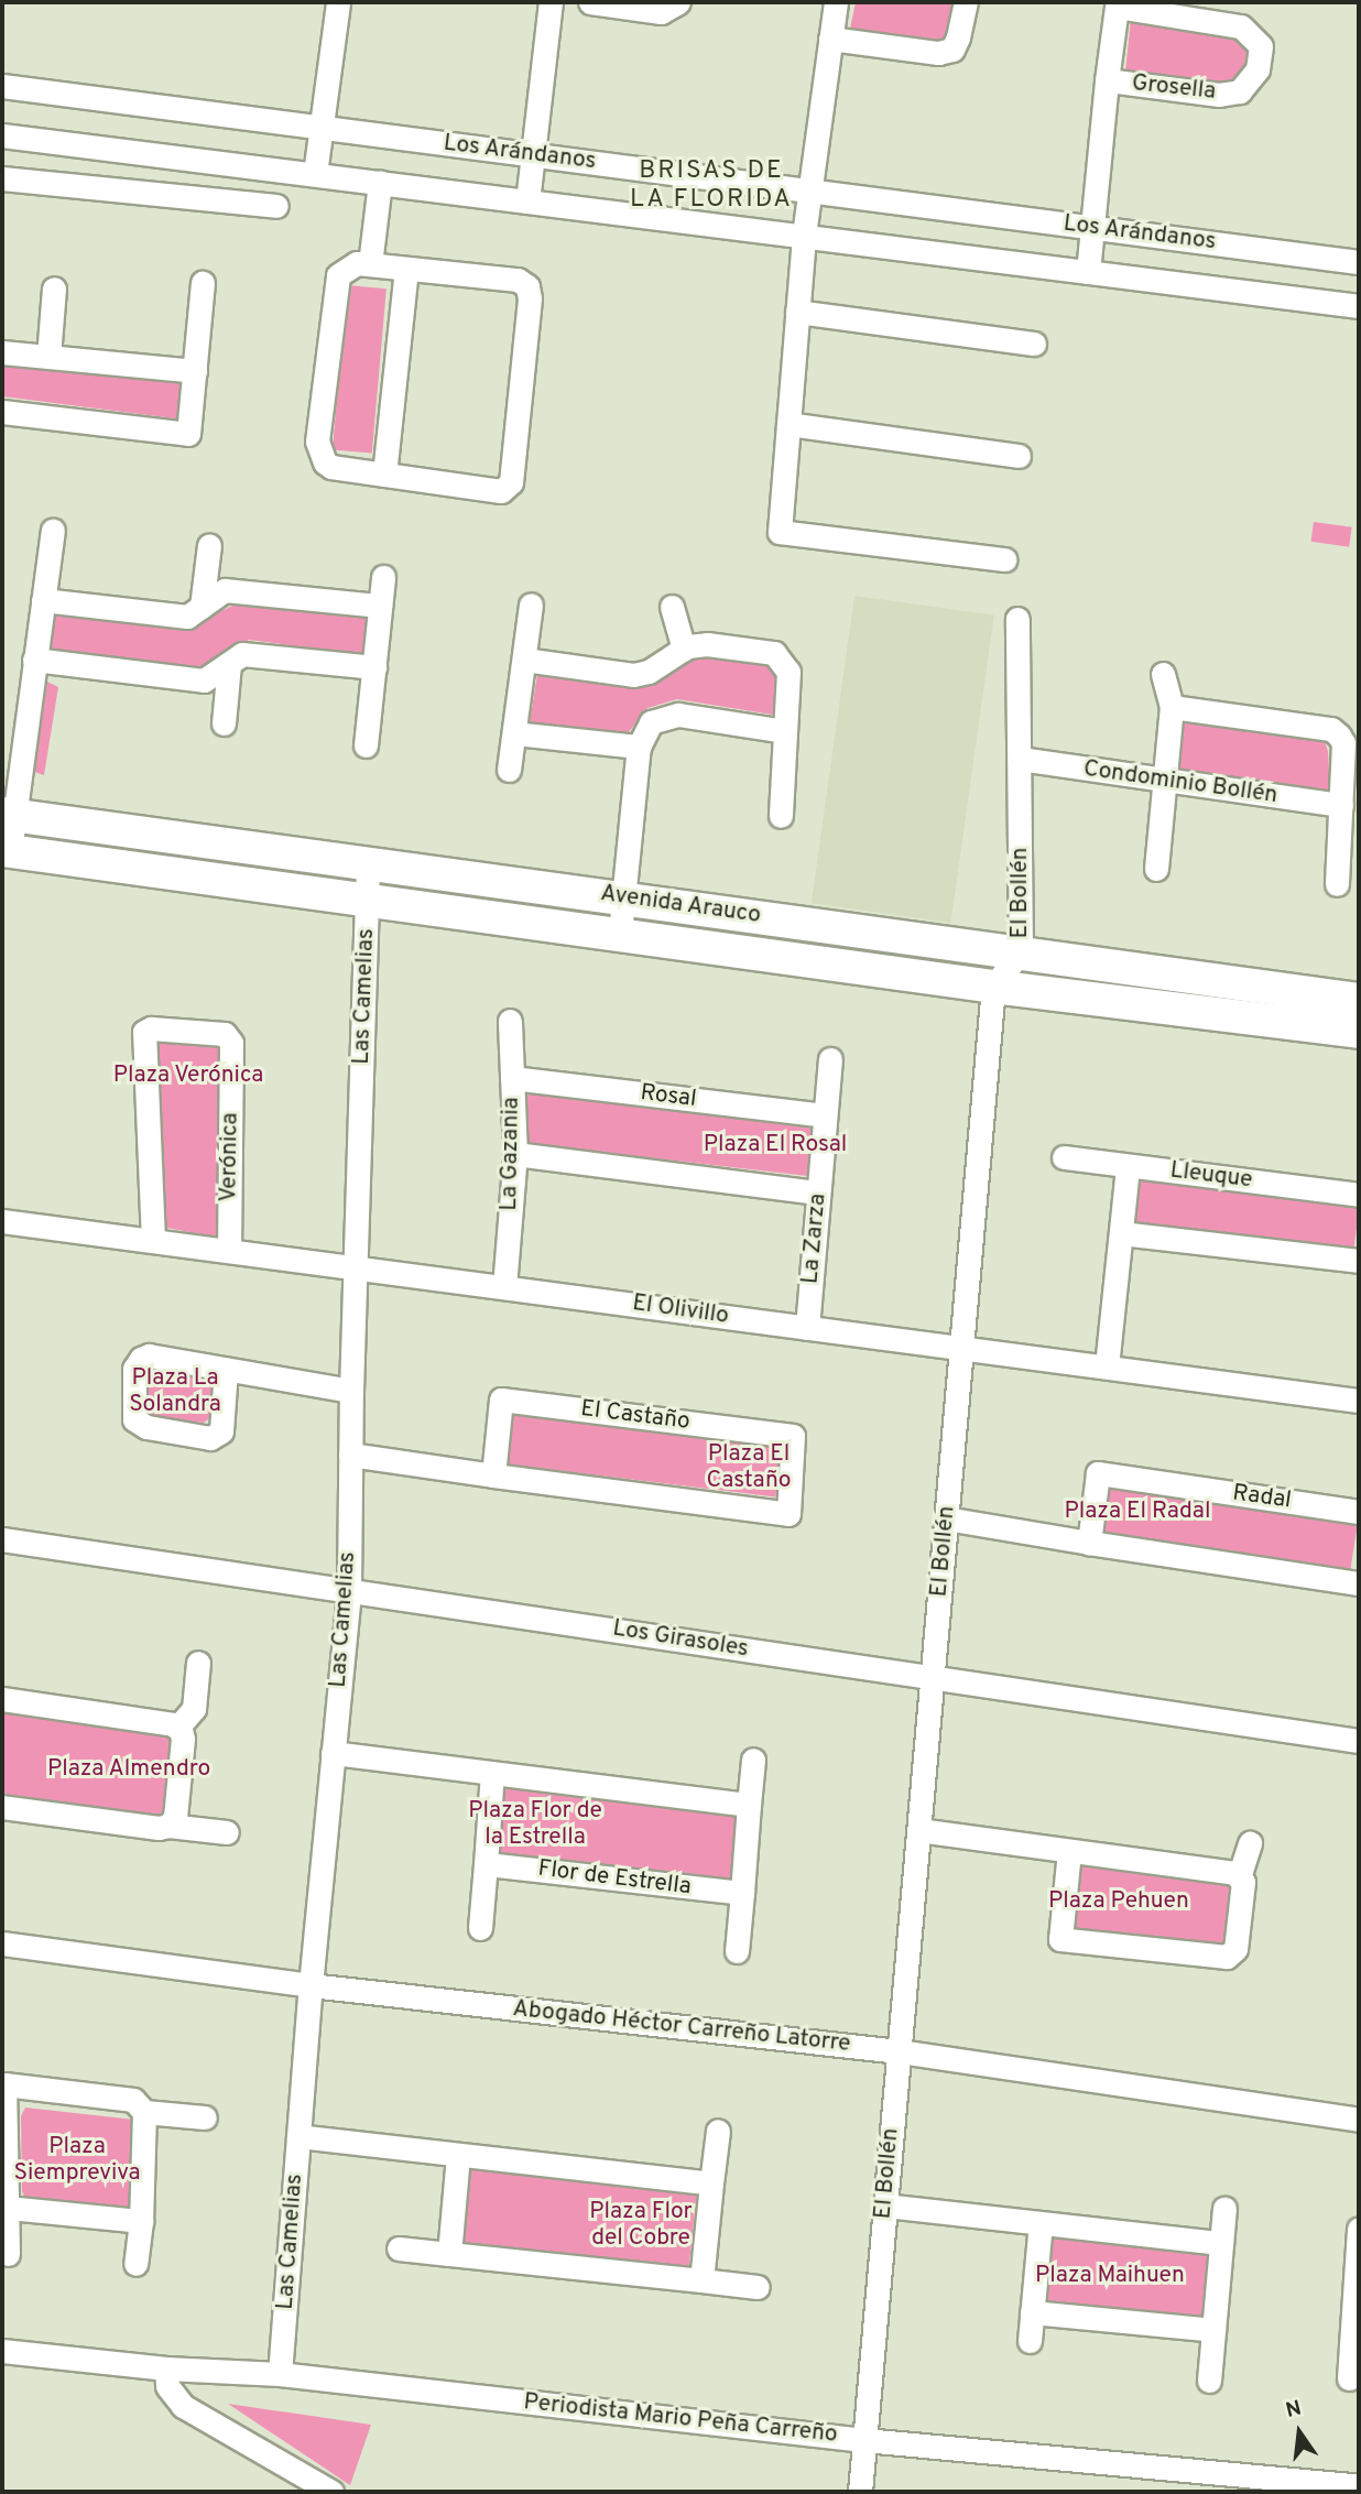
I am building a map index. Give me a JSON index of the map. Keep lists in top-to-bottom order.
{
  "streets": {
    "street": [
      "Grosella",
      "Los Arándanos",
      "Condominio Bollén",
      "El Bollén",
      "Avenida Arauco",
      "Las Camelias",
      "Rosal",
      "La Gazania",
      "Verónica",
      "Lleuque",
      "La Zarza",
      "El Olivillo",
      "El Castaño",
      "Radal",
      "Los Girasoles",
      "Flor de Estrella",
      "Abogado Héctor Carreño Latorre",
      "Periodista Mario Peña Carreño"
    ]
  },
  "crossings": [
    ["Grosella", "Los Arándanos"],
    ["Condominio Bollén", "El Bollén"],
    ["El Bollén", "Avenida Arauco"],
    ["El Bollén", "El Olivillo"],
    ["El Bollén", "Los Girasoles"],
    ["El Bollén", "Abogado Héctor Carreño Latorre"],
    ["El Bollén", "Periodista Mario Peña Carreño"],
    ["Avenida Arauco", "Las Camelias"],
    ["Las Camelias", "El Olivillo"],
    ["Las Camelias", "El Castaño"],
    ["Las Camelias", "Los Girasoles"],
    ["Las Camelias", "Abogado Héctor Carreño Latorre"],
    ["Las Camelias", "Periodista Mario Peña Carreño"],
    ["Rosal", "La Gazania"],
    ["Rosal", "La Zarza"],
    ["La Gazania", "El Olivillo"],
    ["Verónica", "El Olivillo"],
    ["La Zarza", "El Olivillo"]
  ],
  "districts": ["BRISAS DE LA FLORIDA"],
  "parks": [
    "Plaza Verónica",
    "Plaza El Rosal",
    "Plaza La Solandra",
    "Plaza El Castaño",
    "Plaza El Radal",
    "Plaza Almendro",
    "Plaza Flor de la Estrella",
    "Plaza Pehuen",
    "Plaza Siempreviva",
    "Plaza Flor del Cobre",
    "Plaza Maihuen"
  ],
  "north": "top"
}
